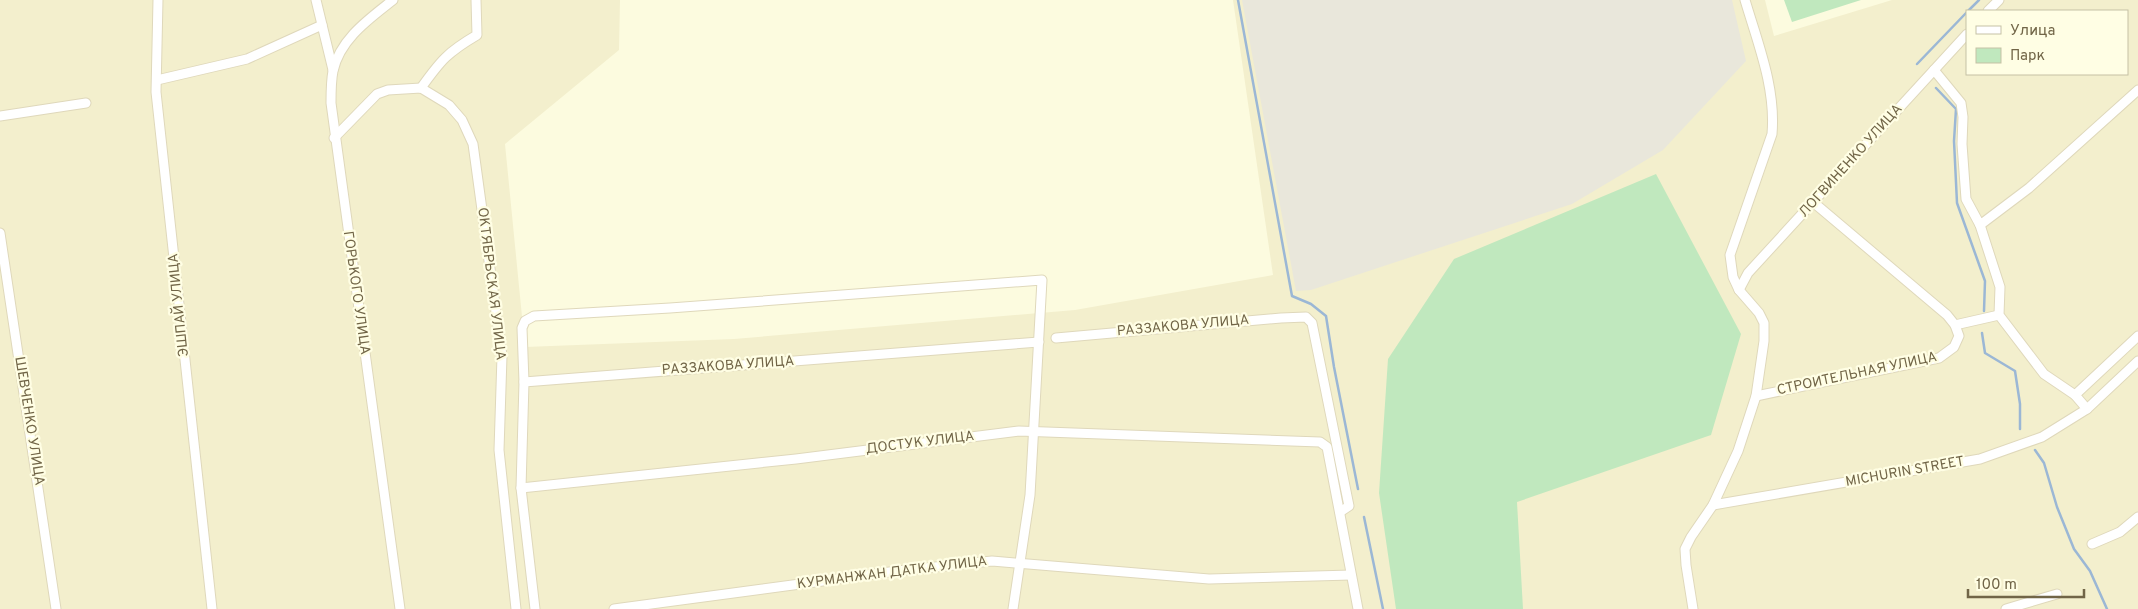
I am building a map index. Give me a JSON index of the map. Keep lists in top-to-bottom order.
{
  "streets": {
    "street": [
      "ЛОГВИНЕНКО УЛИЦА",
      "ОКТЯБРЬСКАЯ УЛИЦА",
      "ГОРЬКОГО УЛИЦА",
      "ЭШПАЙ УЛИЦА",
      "РАЗЗАКОВА УЛИЦА",
      "СТРОИТЕЛЬНАЯ УЛИЦА",
      "ШЕВЧЕНКО УЛИЦА",
      "ДОСТУК УЛИЦА",
      "MICHURIN STREET",
      "КУРМАНЖАН ДАТКА УЛИЦА"
    ]
  },
  "crossings": [
    ["РАЗЗАКОВА УЛИЦА", "ДОСТУК УЛИЦА"]
  ],
  "legend": ["Улица", "Парк"],
  "scale_bar": "100 m"
}
